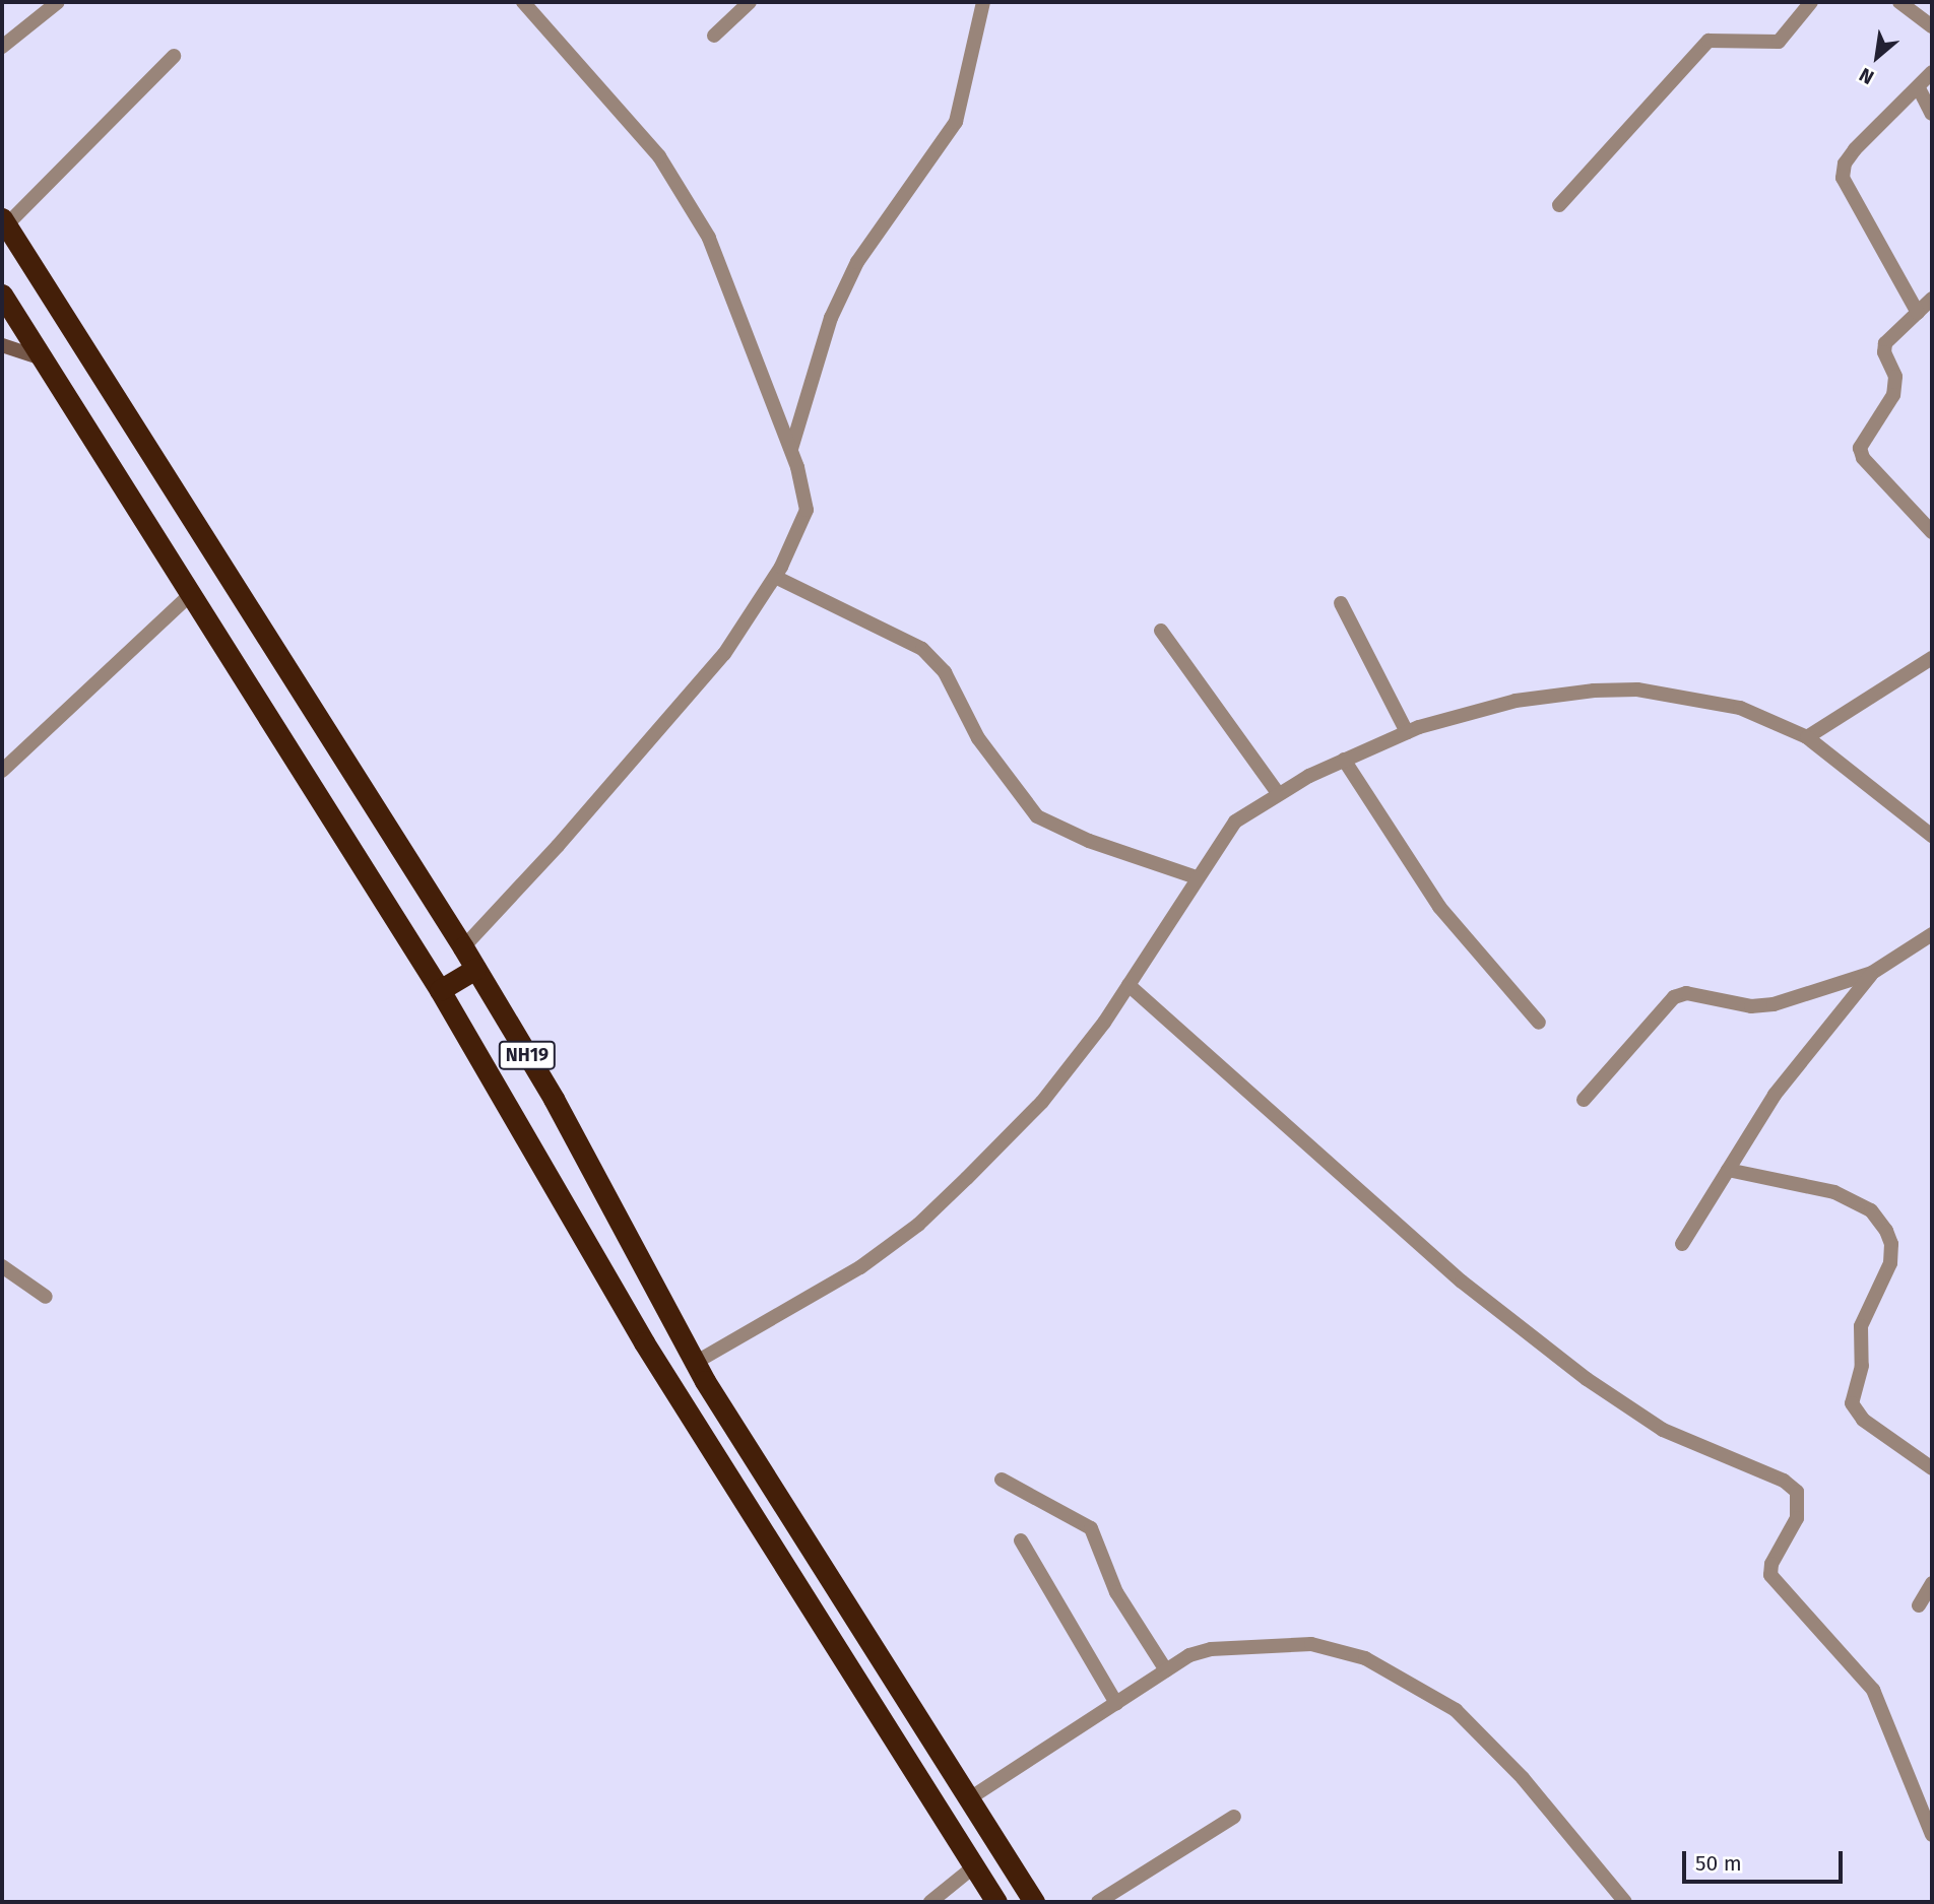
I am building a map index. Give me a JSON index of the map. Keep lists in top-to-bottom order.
{
  "streets": {
    "highway": ["NH19"]
  },
  "scale_bar": "50 m",
  "north": "bottom left"
}
